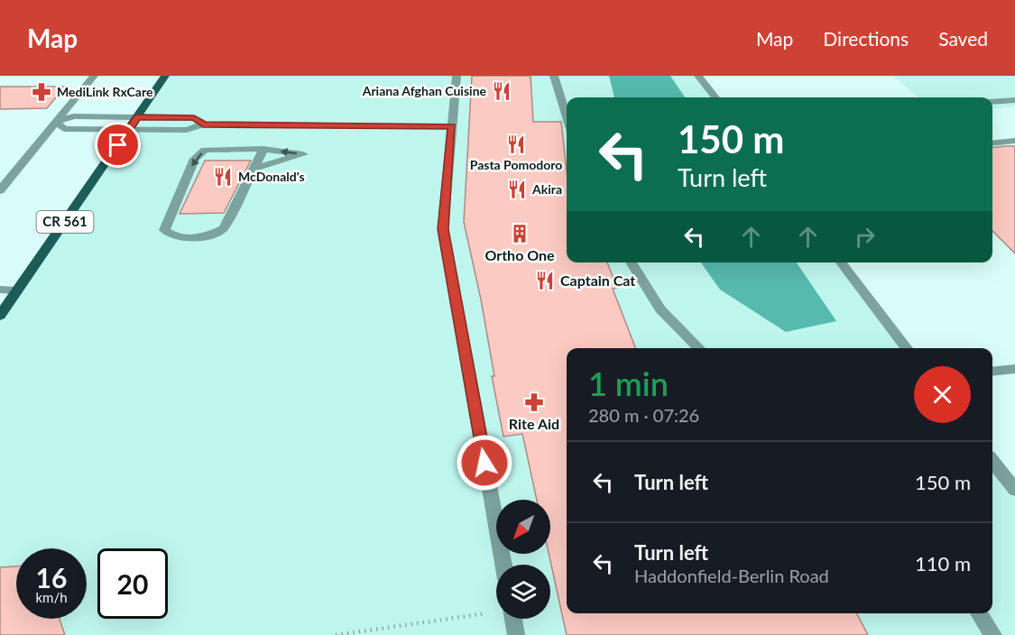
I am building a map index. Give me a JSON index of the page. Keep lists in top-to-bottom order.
{
  "streets": {
    "main road": ["CR 561"]
  },
  "places": {
    "restaurant": [
      "Ariana Afghan Cuisine",
      "Pasta Pomodoro",
      "McDonald's",
      "Akira",
      "Captain Cat"
    ],
    "pharmacy": ["MediLink RxCare", "Rite Aid"],
    "building": ["Ortho One"]
  },
  "north": "bottom left",
  "page": {
    "header": "Map",
    "nav": ["Map", "Directions", "Saved"],
    "turn": ["150 m", "Turn left"],
    "heading": ["1 min", "280 m · 07:26"],
    "list": [
      {
        "name": "Turn left",
        "value": "150 m"
      },
      {
        "name": "Turn left",
        "note": "Haddonfield-Berlin Road",
        "value": "110 m"
      }
    ],
    "speed": "16 km/h",
    "limit": "20"
  }
}
